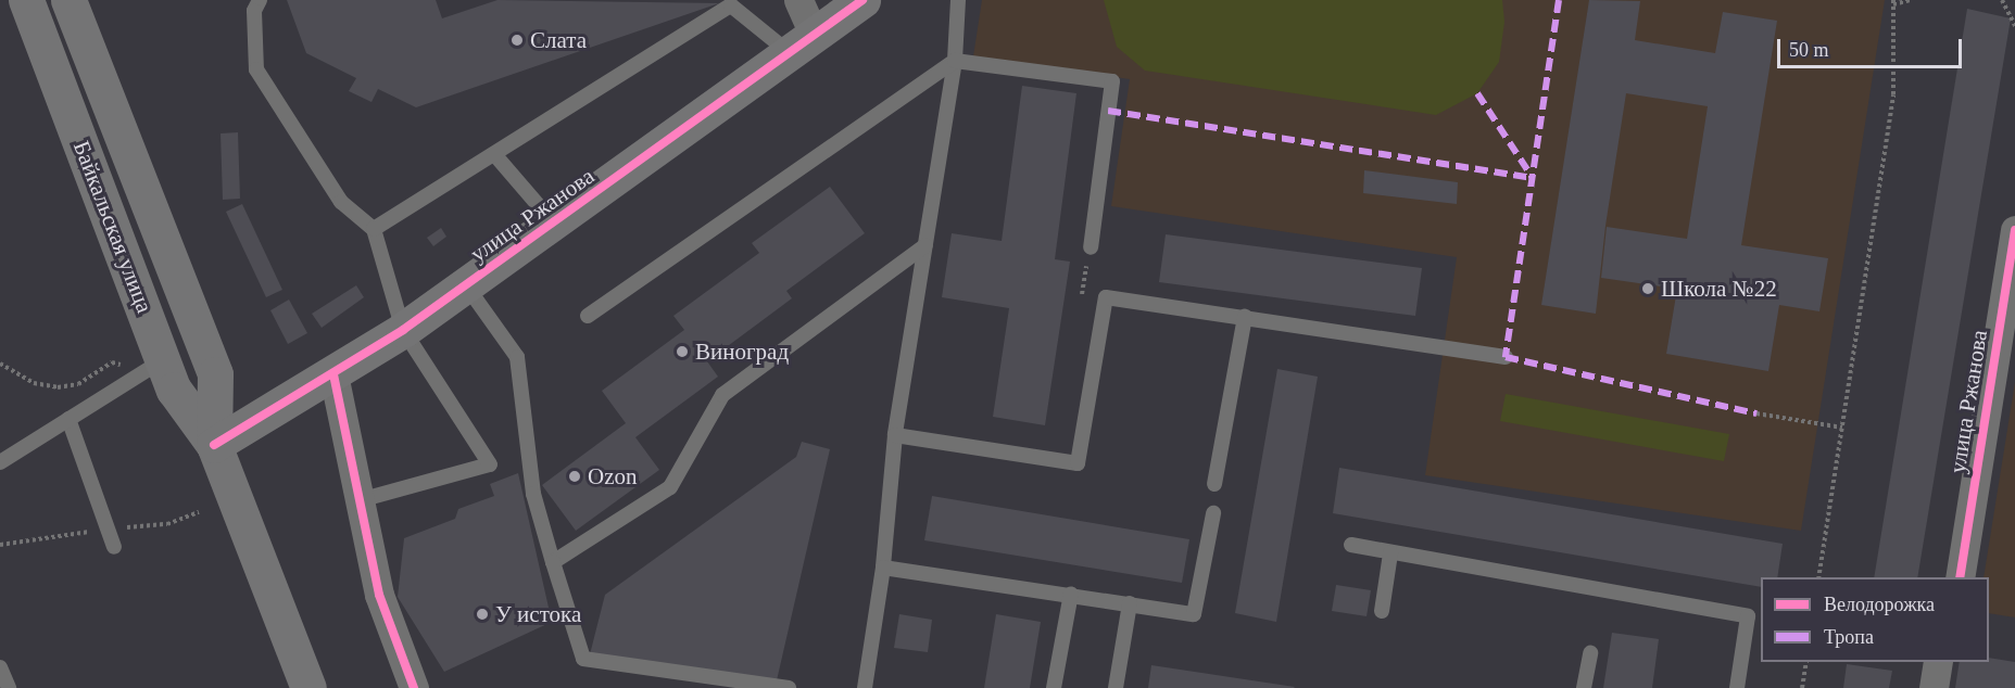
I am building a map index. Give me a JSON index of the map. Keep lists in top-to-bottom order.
{
  "streets": {
    "main road": ["улица Ржанова", "Байкальская улица"]
  },
  "crossings": [
    ["улица Ржанова", "Байкальская улица"]
  ],
  "places": [
    "Слата",
    "Школа №22",
    "Виноград",
    "Ozon",
    "У истока"
  ],
  "legend": ["Велодорожка", "Тропа"],
  "scale_bar": "50 m"
}
